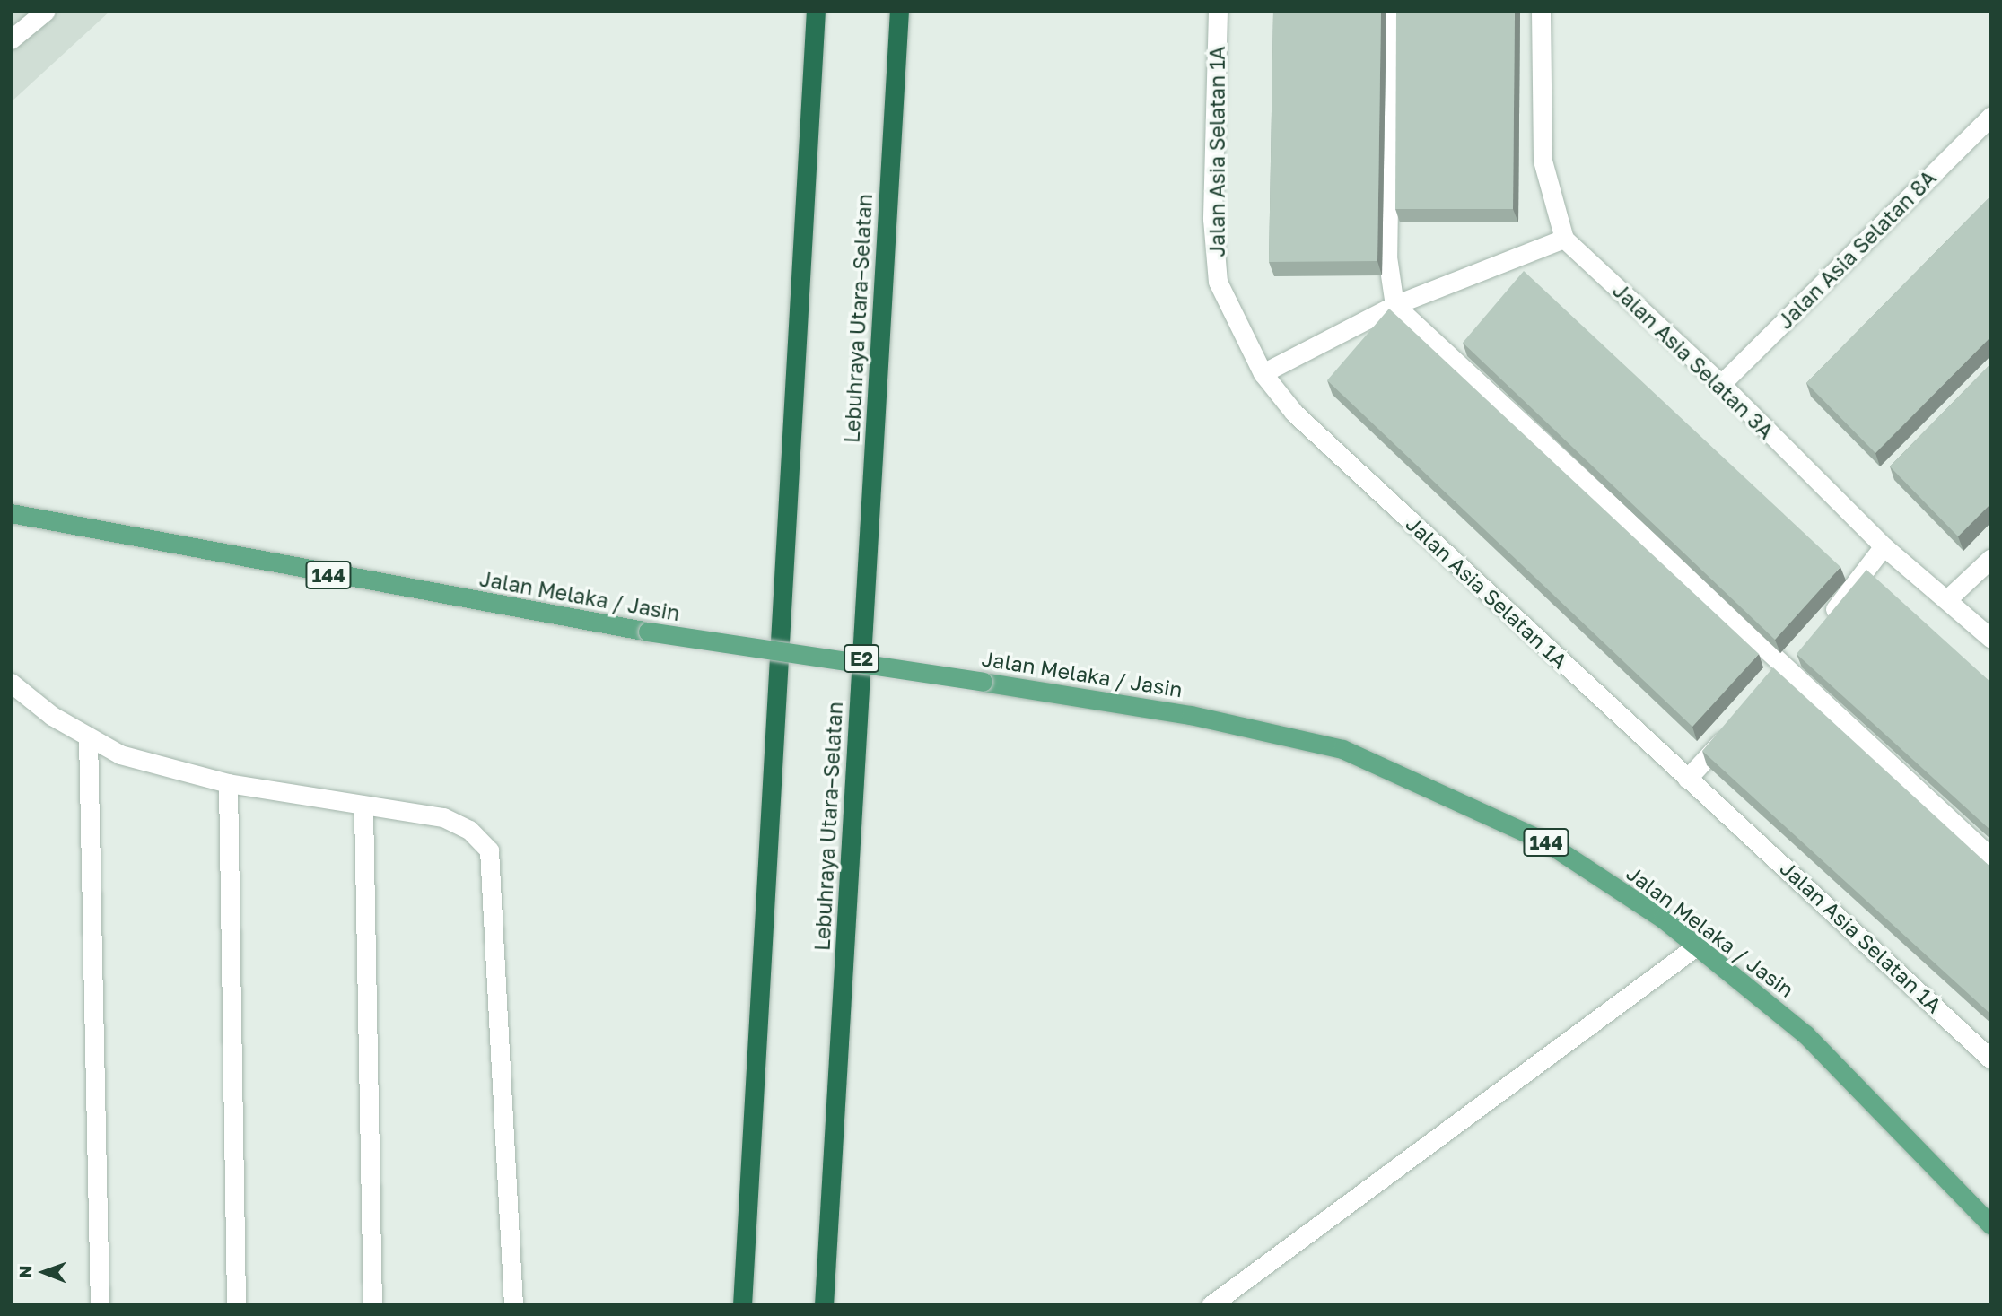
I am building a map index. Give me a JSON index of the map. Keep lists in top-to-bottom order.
{
  "streets": {
    "highway": ["Lebuhraya Utara–Selatan", "E2"],
    "main road": ["144", "Jalan Melaka / Jasin"],
    "street": ["Jalan Asia Selatan 1A", "Jalan Asia Selatan 8A", "Jalan Asia Selatan 3A"]
  },
  "crossings": [
    ["Jalan Asia Selatan 8A", "Jalan Asia Selatan 3A"]
  ],
  "north": "left"
}
